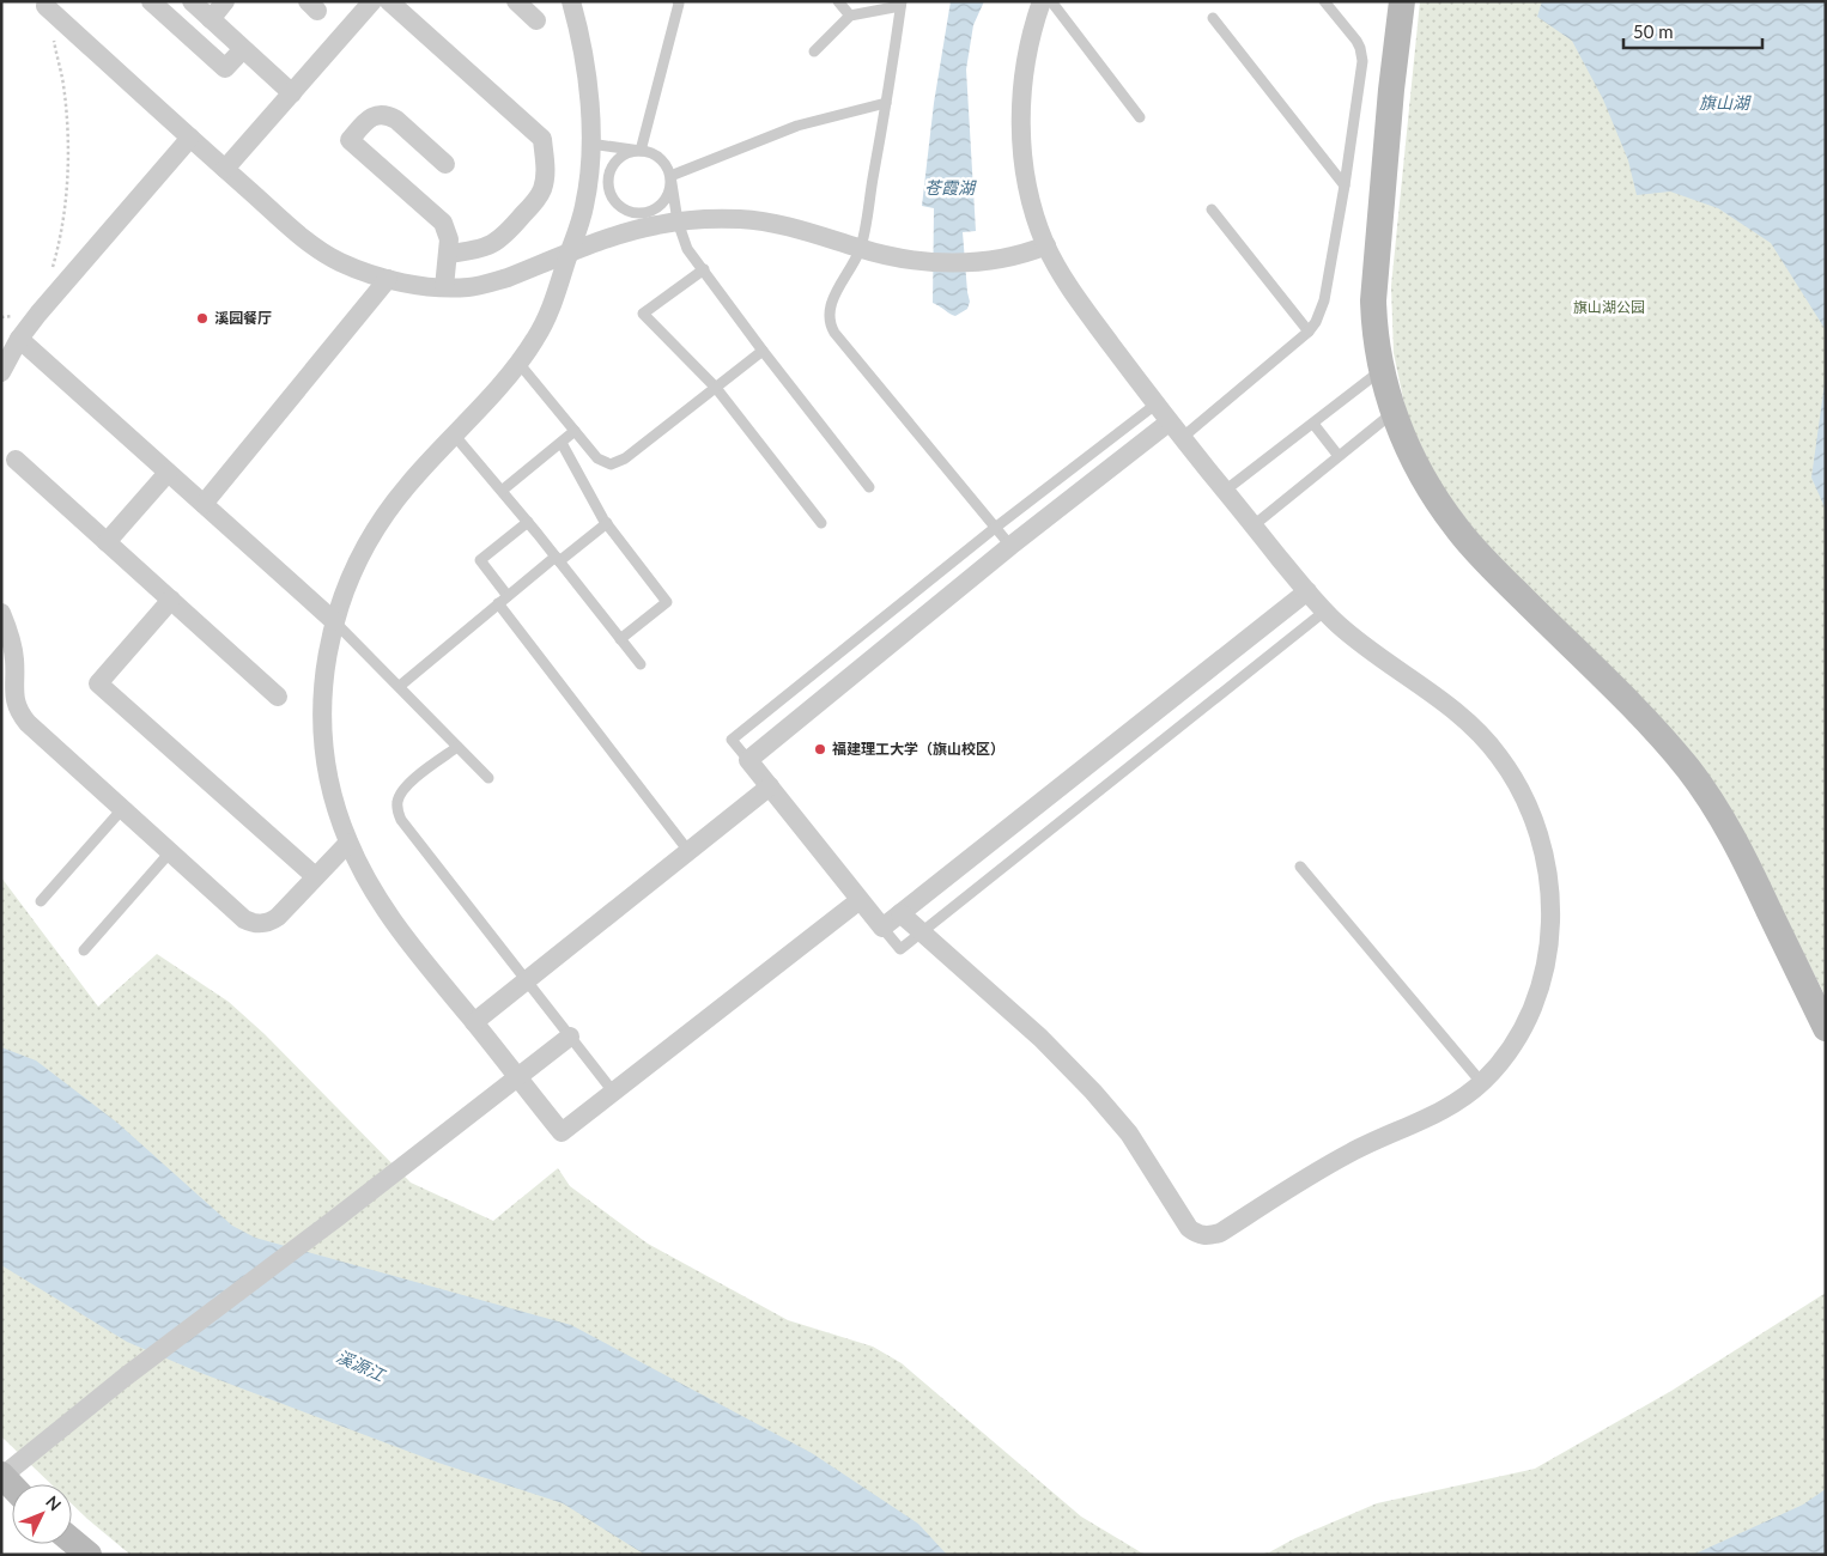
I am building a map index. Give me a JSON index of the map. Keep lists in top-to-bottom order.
{
  "water": ["旗山湖", "苍霞湖", "溪源江"],
  "parks": ["旗山湖公园"],
  "places": ["溪园餐厅", "福建理工大学（旗山校区）"],
  "scale_bar": "50 m",
  "north": "top right"
}
